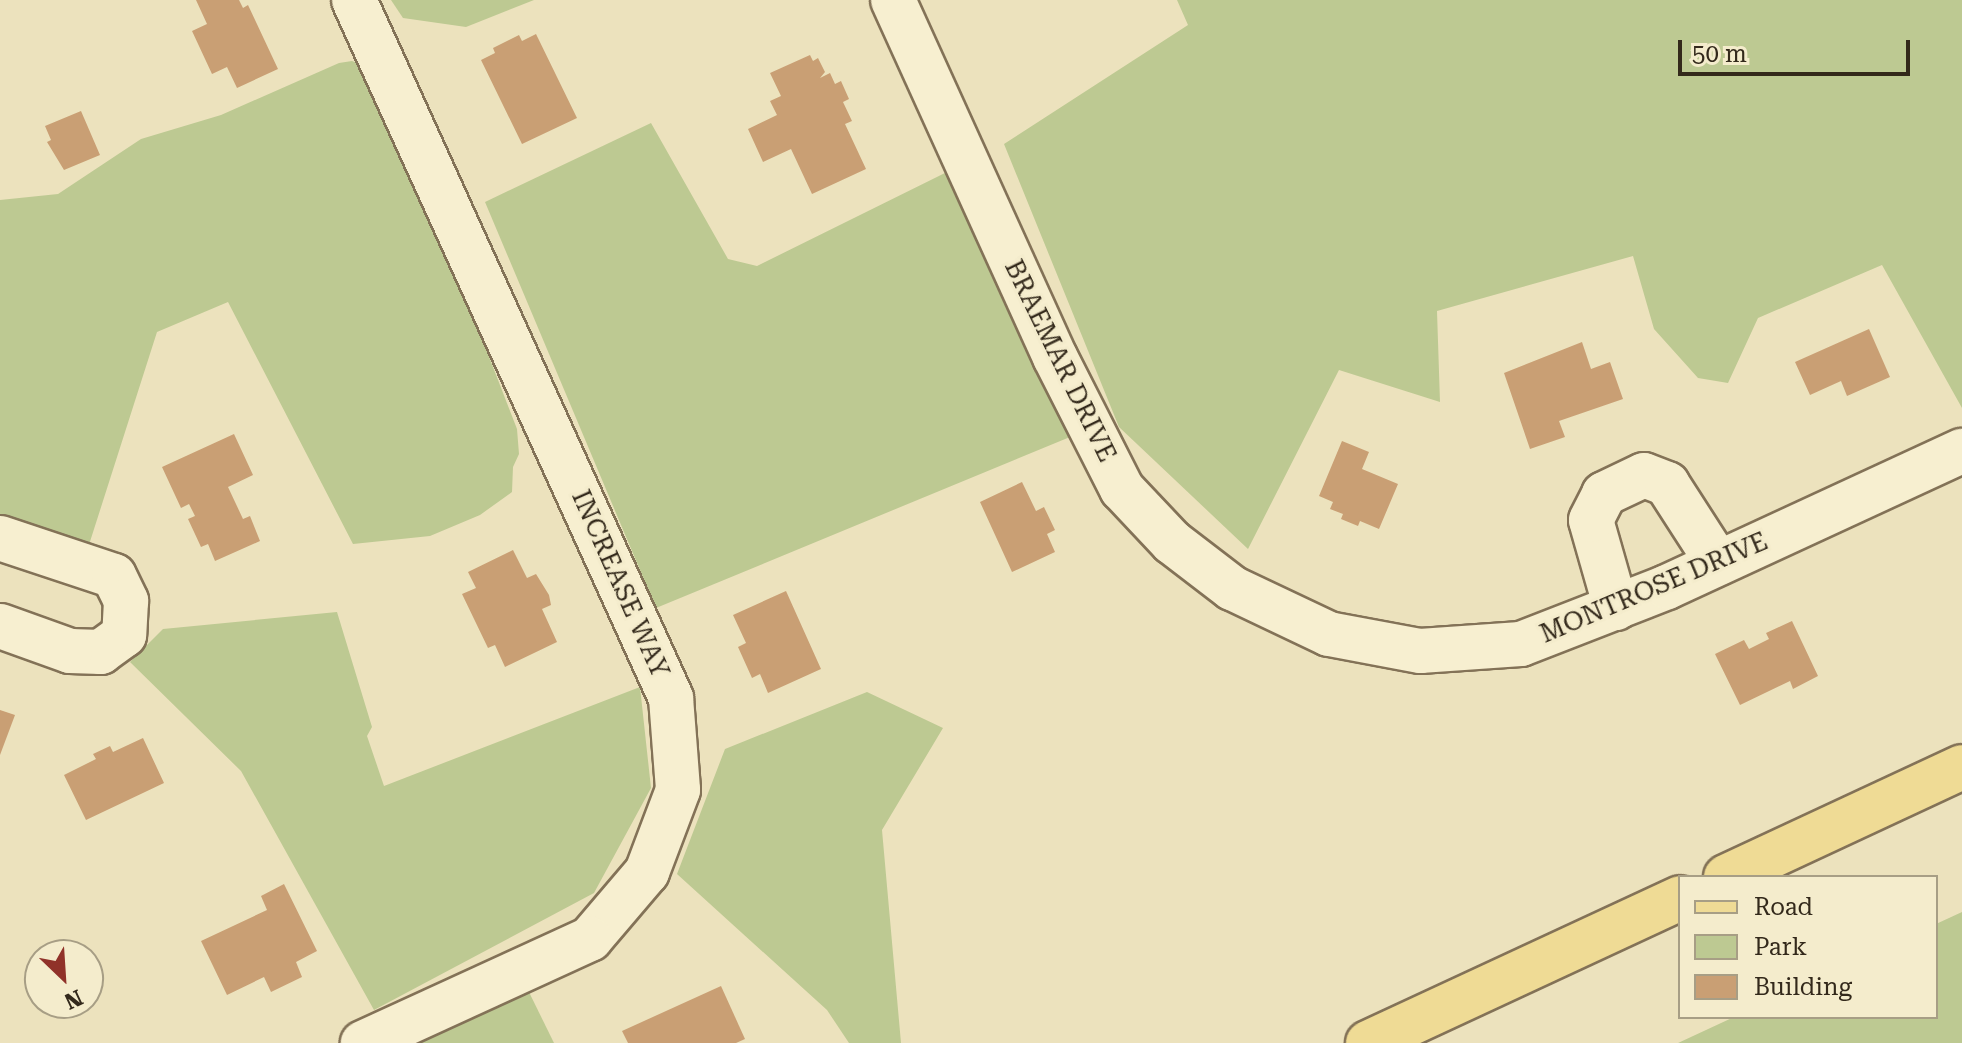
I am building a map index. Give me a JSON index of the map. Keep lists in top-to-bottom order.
{
  "streets": {
    "street": ["BRAEMAR DRIVE", "INCREASE WAY", "MONTROSE DRIVE"]
  },
  "crossings": [
    ["BRAEMAR DRIVE", "MONTROSE DRIVE"]
  ],
  "legend": ["Road", "Park", "Building"],
  "scale_bar": "50 m",
  "north": "bottom right"
}
